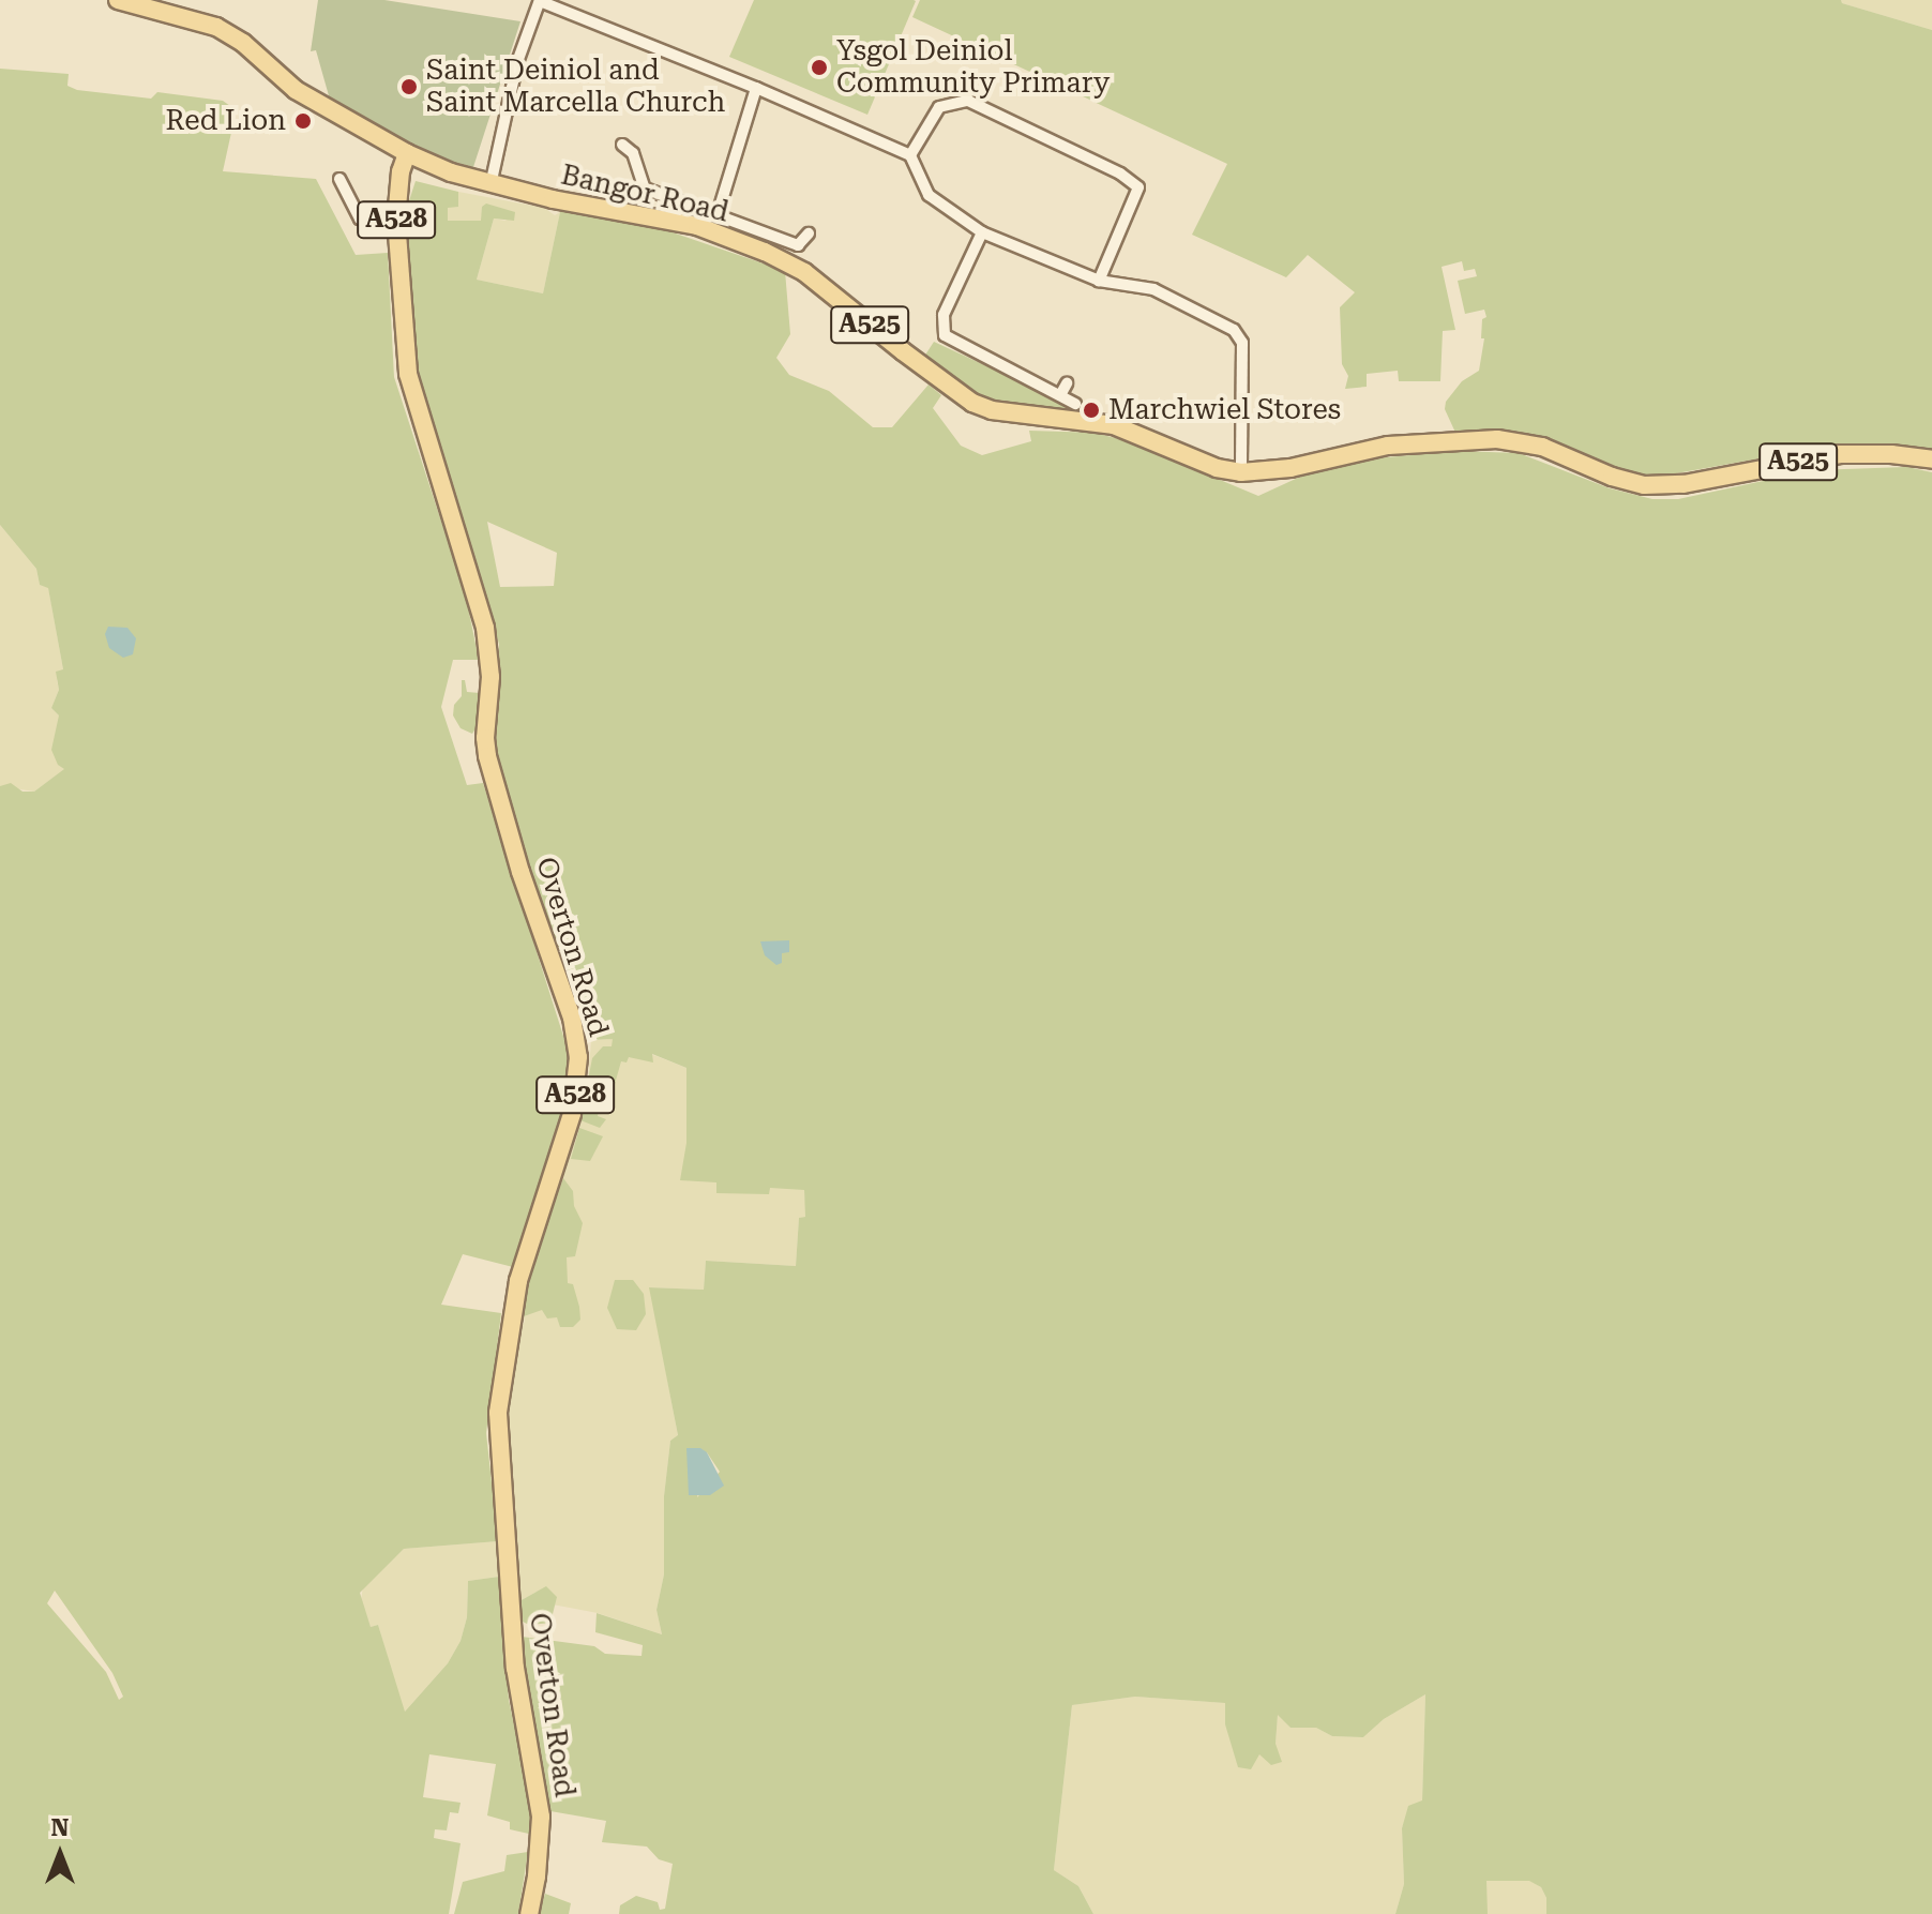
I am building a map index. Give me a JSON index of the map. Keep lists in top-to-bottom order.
{
  "streets": {
    "main road": [
      "Bangor Road",
      "A528",
      "A525",
      "Overton Road"
    ]
  },
  "crossings": [
    ["Bangor Road", "A525"],
    ["Bangor Road", "Overton Road"],
    ["A525", "Overton Road"]
  ],
  "places": [
    "Ysgol Deiniol Community Primary",
    "Saint Deiniol and Saint Marcella Church",
    "Red Lion",
    "Marchwiel Stores"
  ],
  "north": "top"
}
